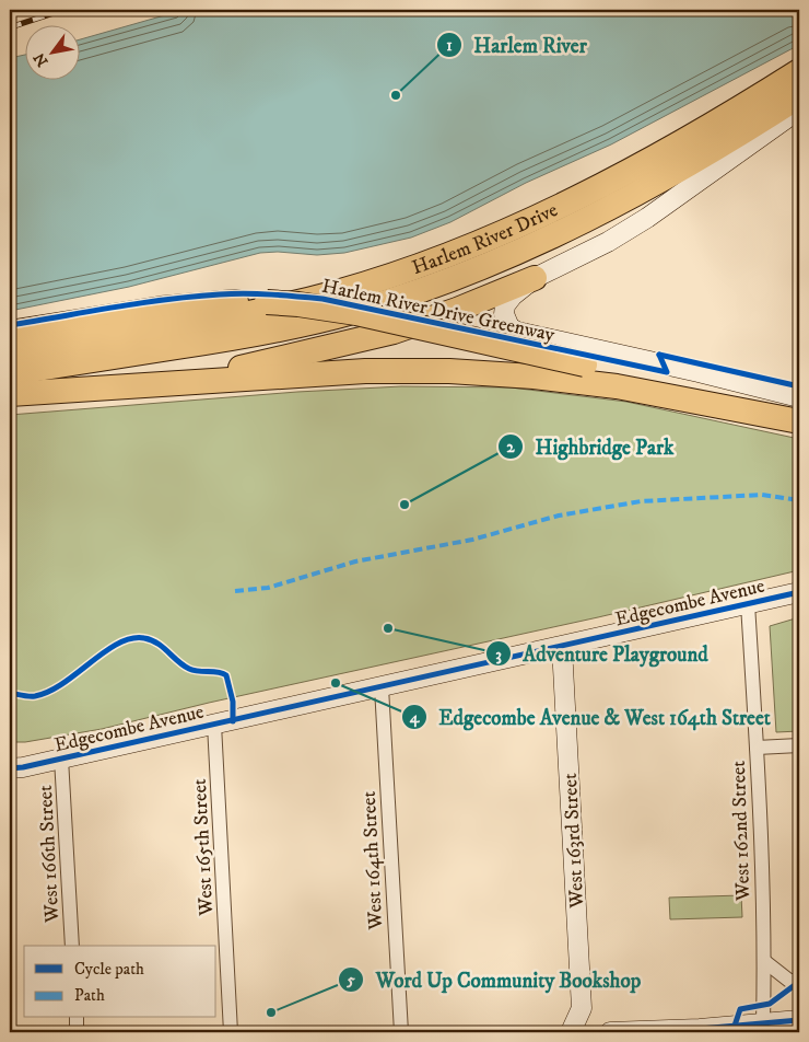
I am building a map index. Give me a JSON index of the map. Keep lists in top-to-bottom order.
{
  "streets": {
    "highway": ["Harlem River Drive"],
    "street": [
      "Edgecombe Avenue",
      "West 162nd Street",
      "West 163rd Street",
      "West 165th Street",
      "West 166th Street",
      "West 164th Street"
    ],
    "cycle path": ["Harlem River Drive Greenway"]
  },
  "crossings": [
    ["Edgecombe Avenue", "West 162nd Street"],
    ["Edgecombe Avenue", "West 163rd Street"],
    ["Edgecombe Avenue", "West 165th Street"],
    ["Edgecombe Avenue", "West 166th Street"],
    ["Edgecombe Avenue", "West 164th Street"]
  ],
  "places": [
    "Harlem River",
    "Highbridge Park",
    "Adventure Playground",
    "Edgecombe Avenue & West 164th Street",
    "Word Up Community Bookshop"
  ],
  "legend": ["Cycle path", "Path"],
  "north": "bottom left"
}
